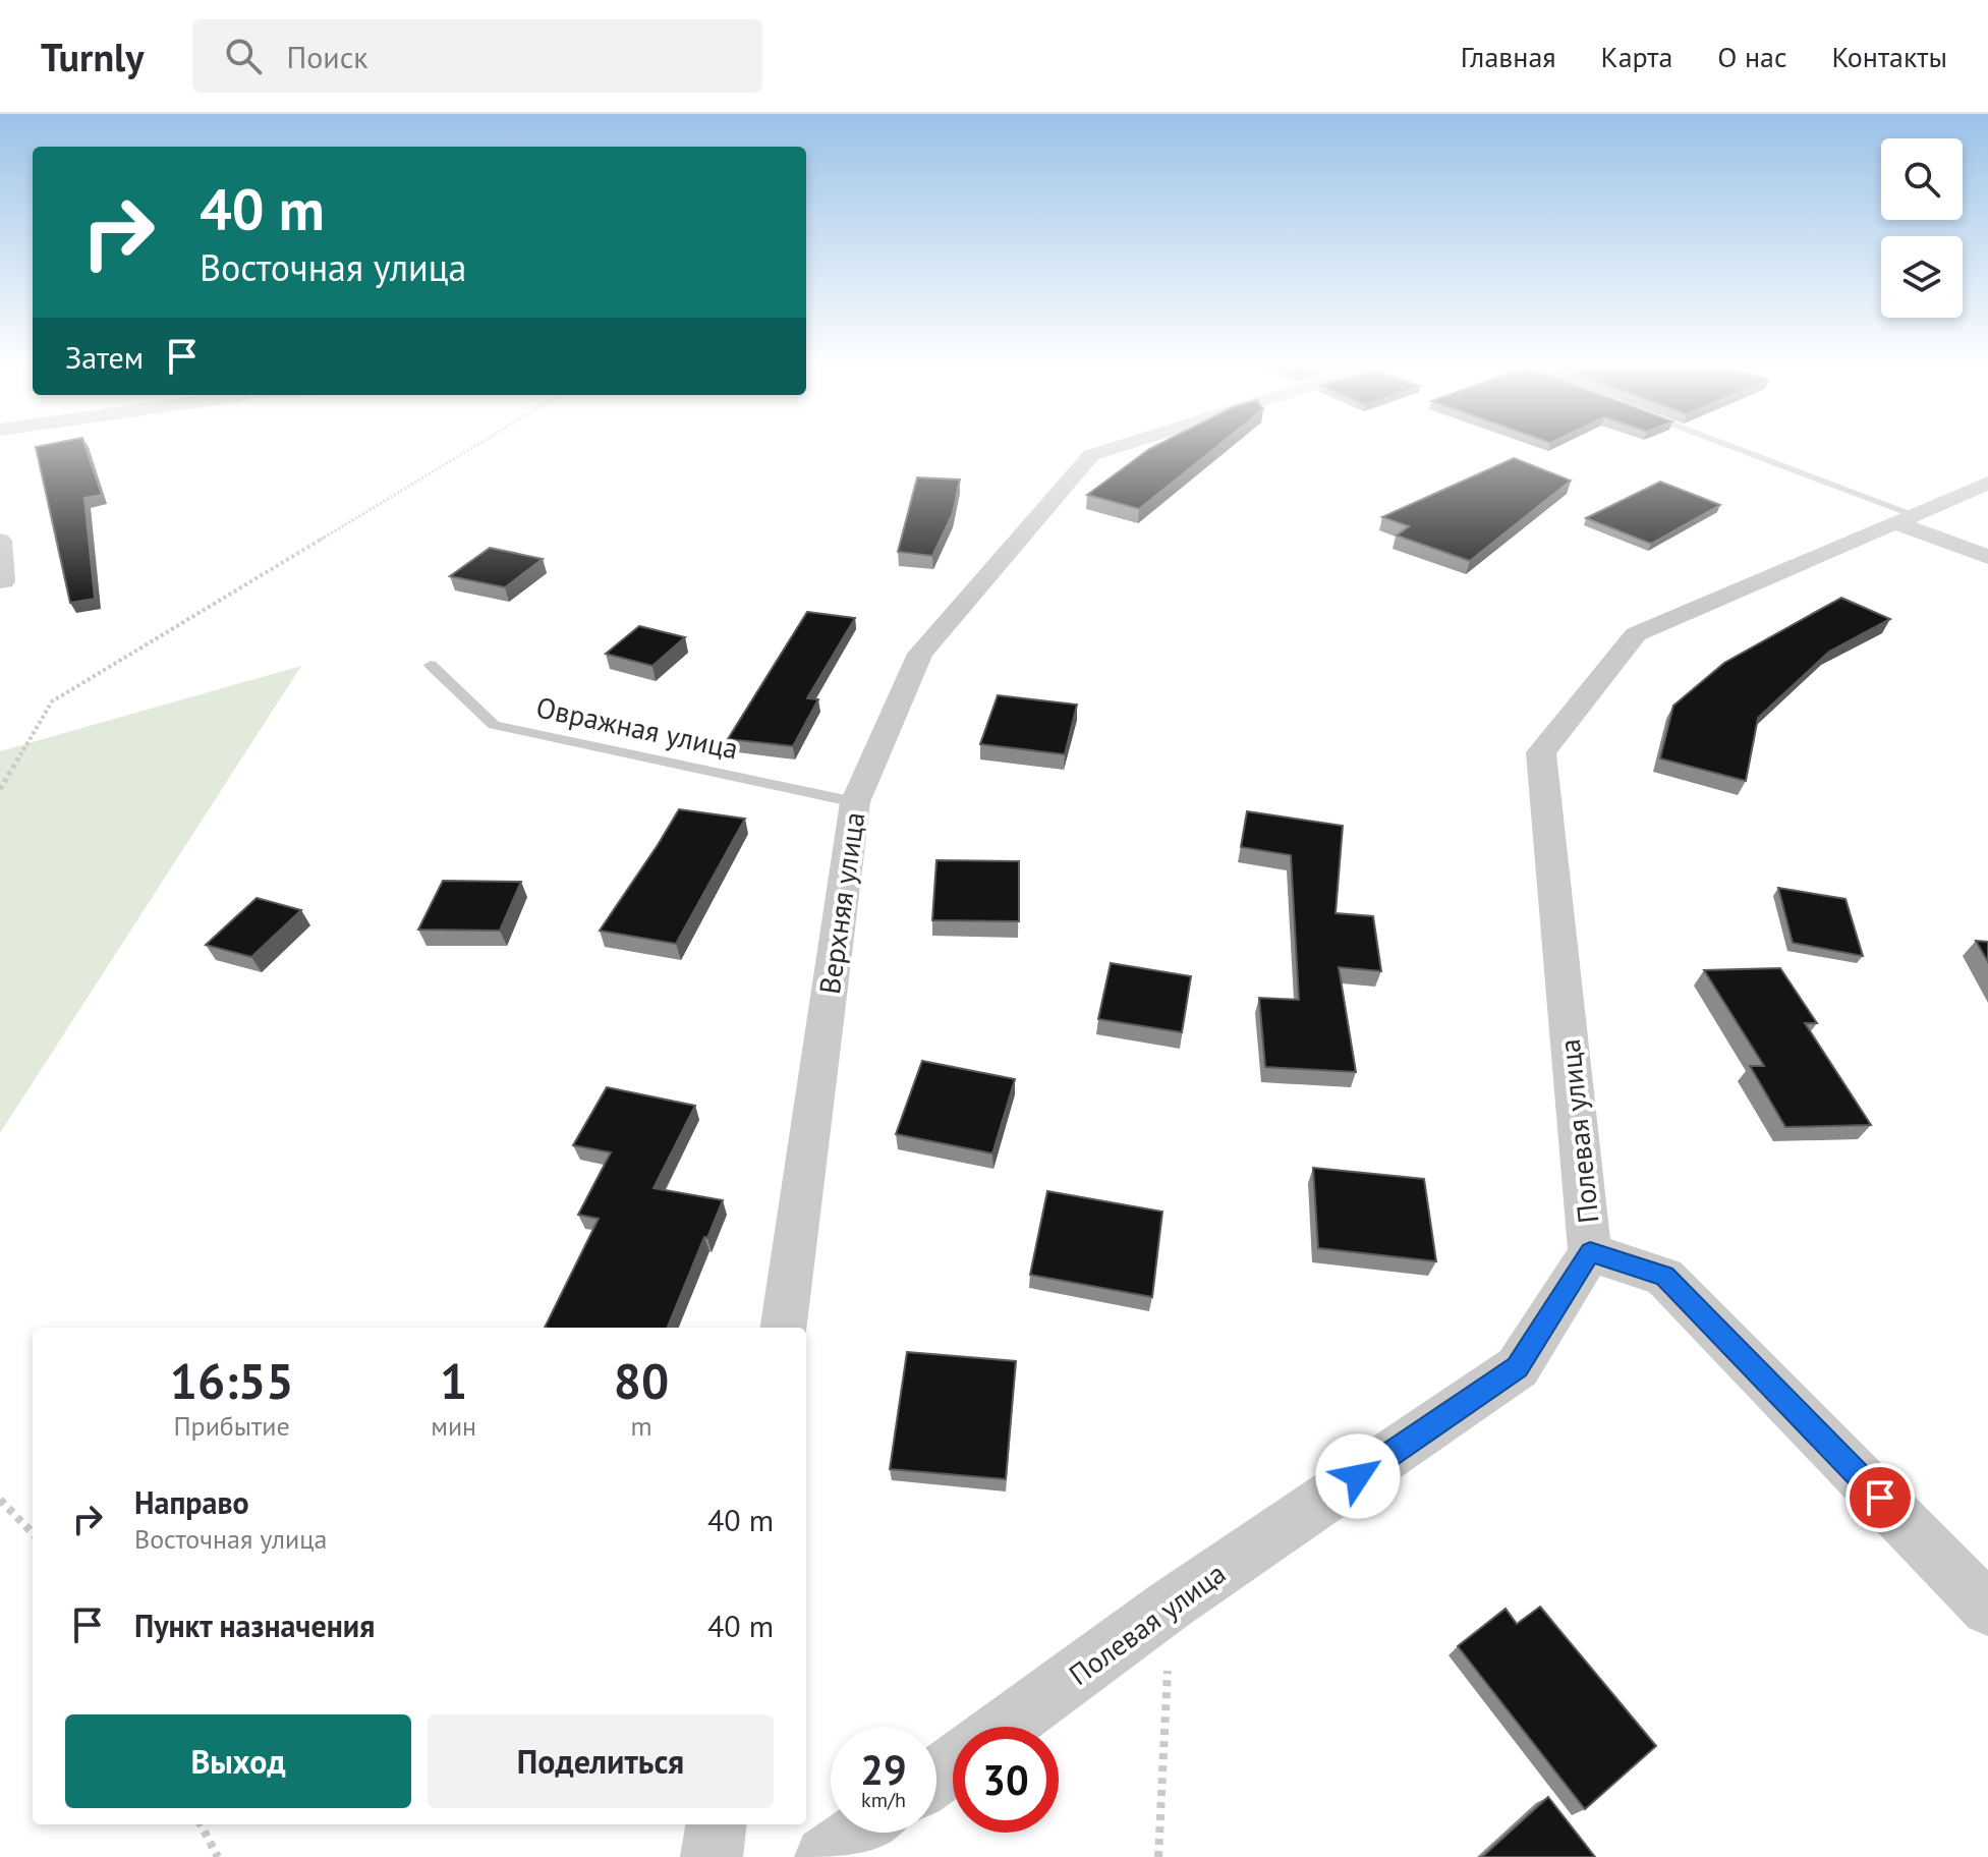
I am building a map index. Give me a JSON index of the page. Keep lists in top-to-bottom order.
{
  "streets": {
    "street": ["Верхняя улица", "Полевая улица"],
    "lane": ["Овражная улица"]
  },
  "crossings": [
    ["Овражная улица", "Верхняя улица"]
  ],
  "page": {
    "header": "Turnly",
    "search": "Поиск",
    "nav": [
      "Главная",
      "Карта",
      "О нас",
      "Контакты"
    ],
    "turn": ["40 m", "Восточная улица"],
    "then": "Затем",
    "eta": [
      "16:55",
      "Прибытие",
      "1",
      "мин",
      "80",
      "m"
    ],
    "list": [
      {
        "name": "Направо",
        "note": "Восточная улица",
        "value": "40 m"
      },
      {
        "name": "Пункт назначения",
        "value": "40 m"
      }
    ],
    "buttons": ["Выход", "Поделиться"],
    "speed": "29 km/h",
    "limit": "30"
  }
}
